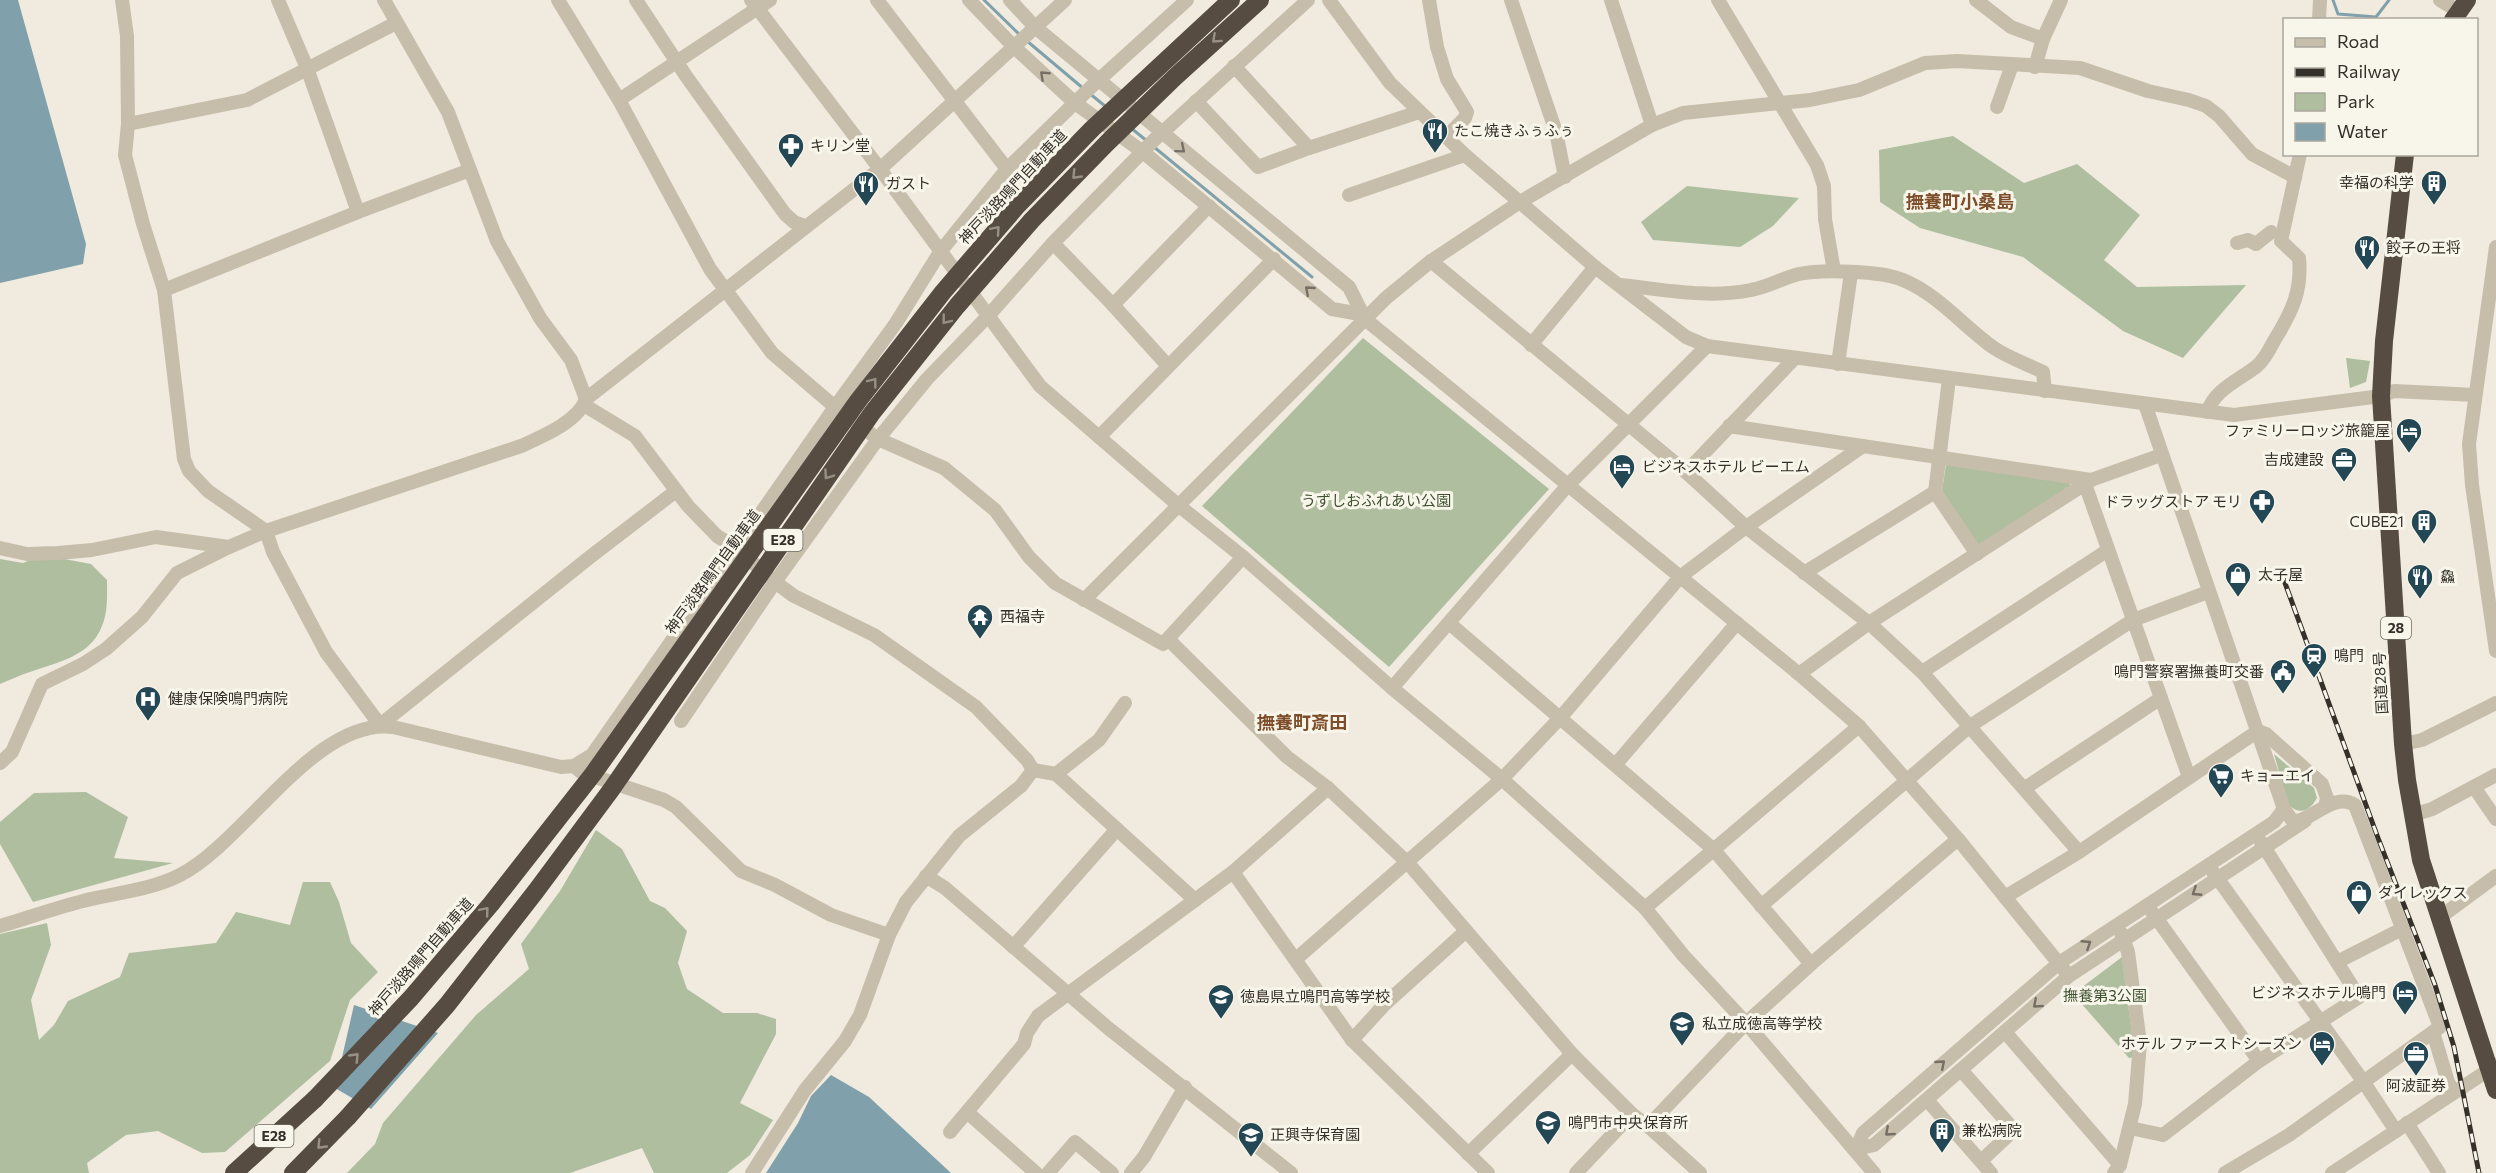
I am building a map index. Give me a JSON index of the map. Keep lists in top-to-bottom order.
{
  "streets": {
    "highway": [
      "神戸淡路鳴門自動車道",
      "E28",
      "28",
      "国道28号"
    ]
  },
  "districts": ["撫養町小桑島", "撫養町斎田"],
  "parks": ["うずしおふれあい公園", "撫養第3公園"],
  "places": {
    "restaurant": [
      "たこ焼きふぅふぅ",
      "ガスト",
      "餃子の王将",
      "鱻"
    ],
    "pharmacy": ["キリン堂", "ドラッグストア モリ"],
    "building": ["幸福の科学", "CUBE21", "兼松病院"],
    "hotel": [
      "ファミリーロッジ旅籠屋",
      "ビジネスホテル ビーエム",
      "ビジネスホテル鳴門",
      "ホテル ファーストシーズン"
    ],
    "office": ["吉成建設", "阿波証券"],
    "shop": ["太子屋", "ダイレックス"],
    "temple": ["西福寺"],
    "station": ["鳴門"],
    "public building": ["鳴門警察署撫養町交番"],
    "hospital": ["健康保険鳴門病院"],
    "supermarket": ["キョーエイ"],
    "school or university": [
      "徳島県立鳴門高等学校",
      "私立成徳高等学校",
      "鳴門市中央保育所",
      "正興寺保育園"
    ]
  },
  "legend": [
    "Road",
    "Railway",
    "Park",
    "Water"
  ]
}
